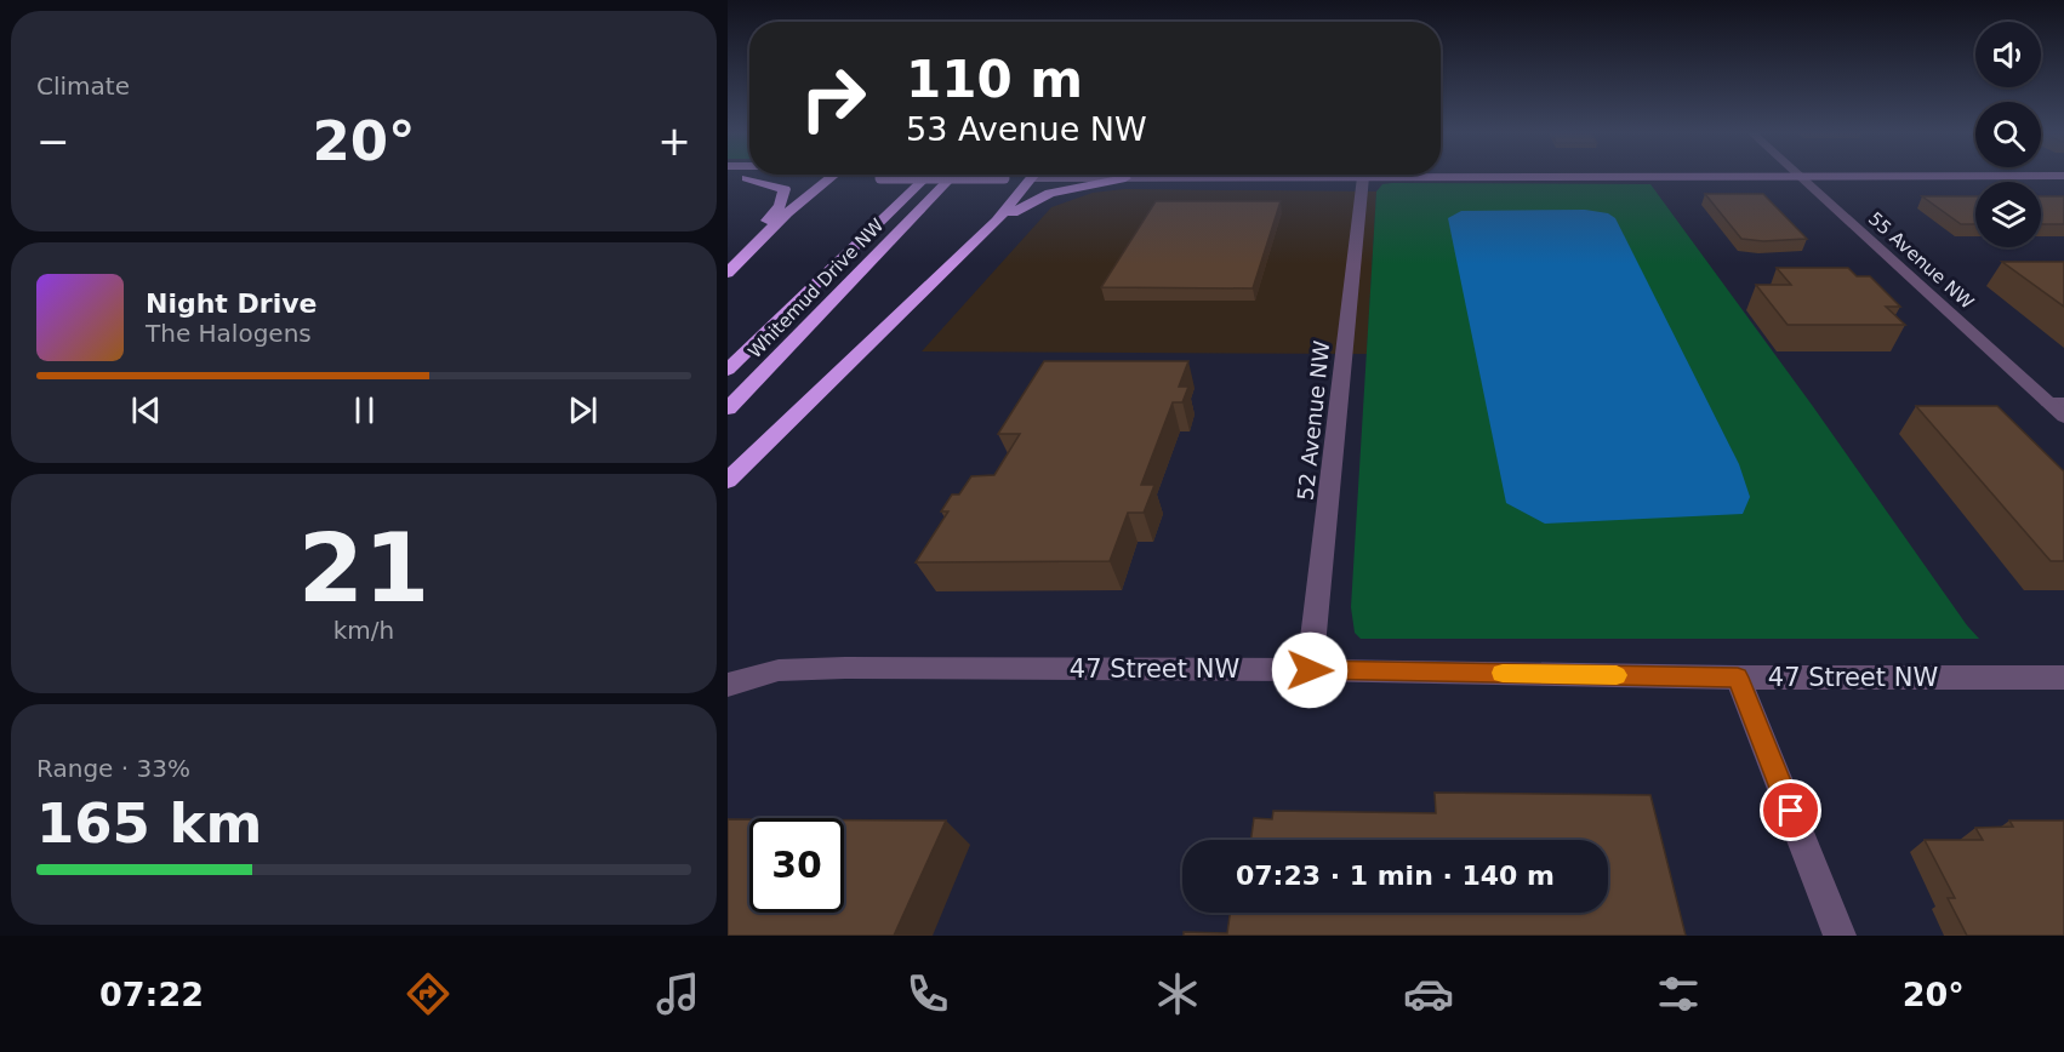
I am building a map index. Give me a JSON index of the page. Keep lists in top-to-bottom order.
{
  "streets": {
    "highway": ["Whitemud Drive NW"],
    "street": ["55 Avenue NW", "52 Avenue NW", "47 Street NW"]
  },
  "crossings": [
    ["52 Avenue NW", "47 Street NW"]
  ],
  "page": {
    "tile": [
      "Climate",
      ["21", "km/h"],
      ["Range · 33%", "165 km"]
    ],
    "turn": ["110 m", "53 Avenue NW"],
    "heat": ["−", "20°", "+"],
    "song": ["Night Drive", "The Halogens"],
    "limit": "30",
    "trip": "07:23 · 1 min · 140 m",
    "tabs": ["07:22", "20°"]
  }
}
